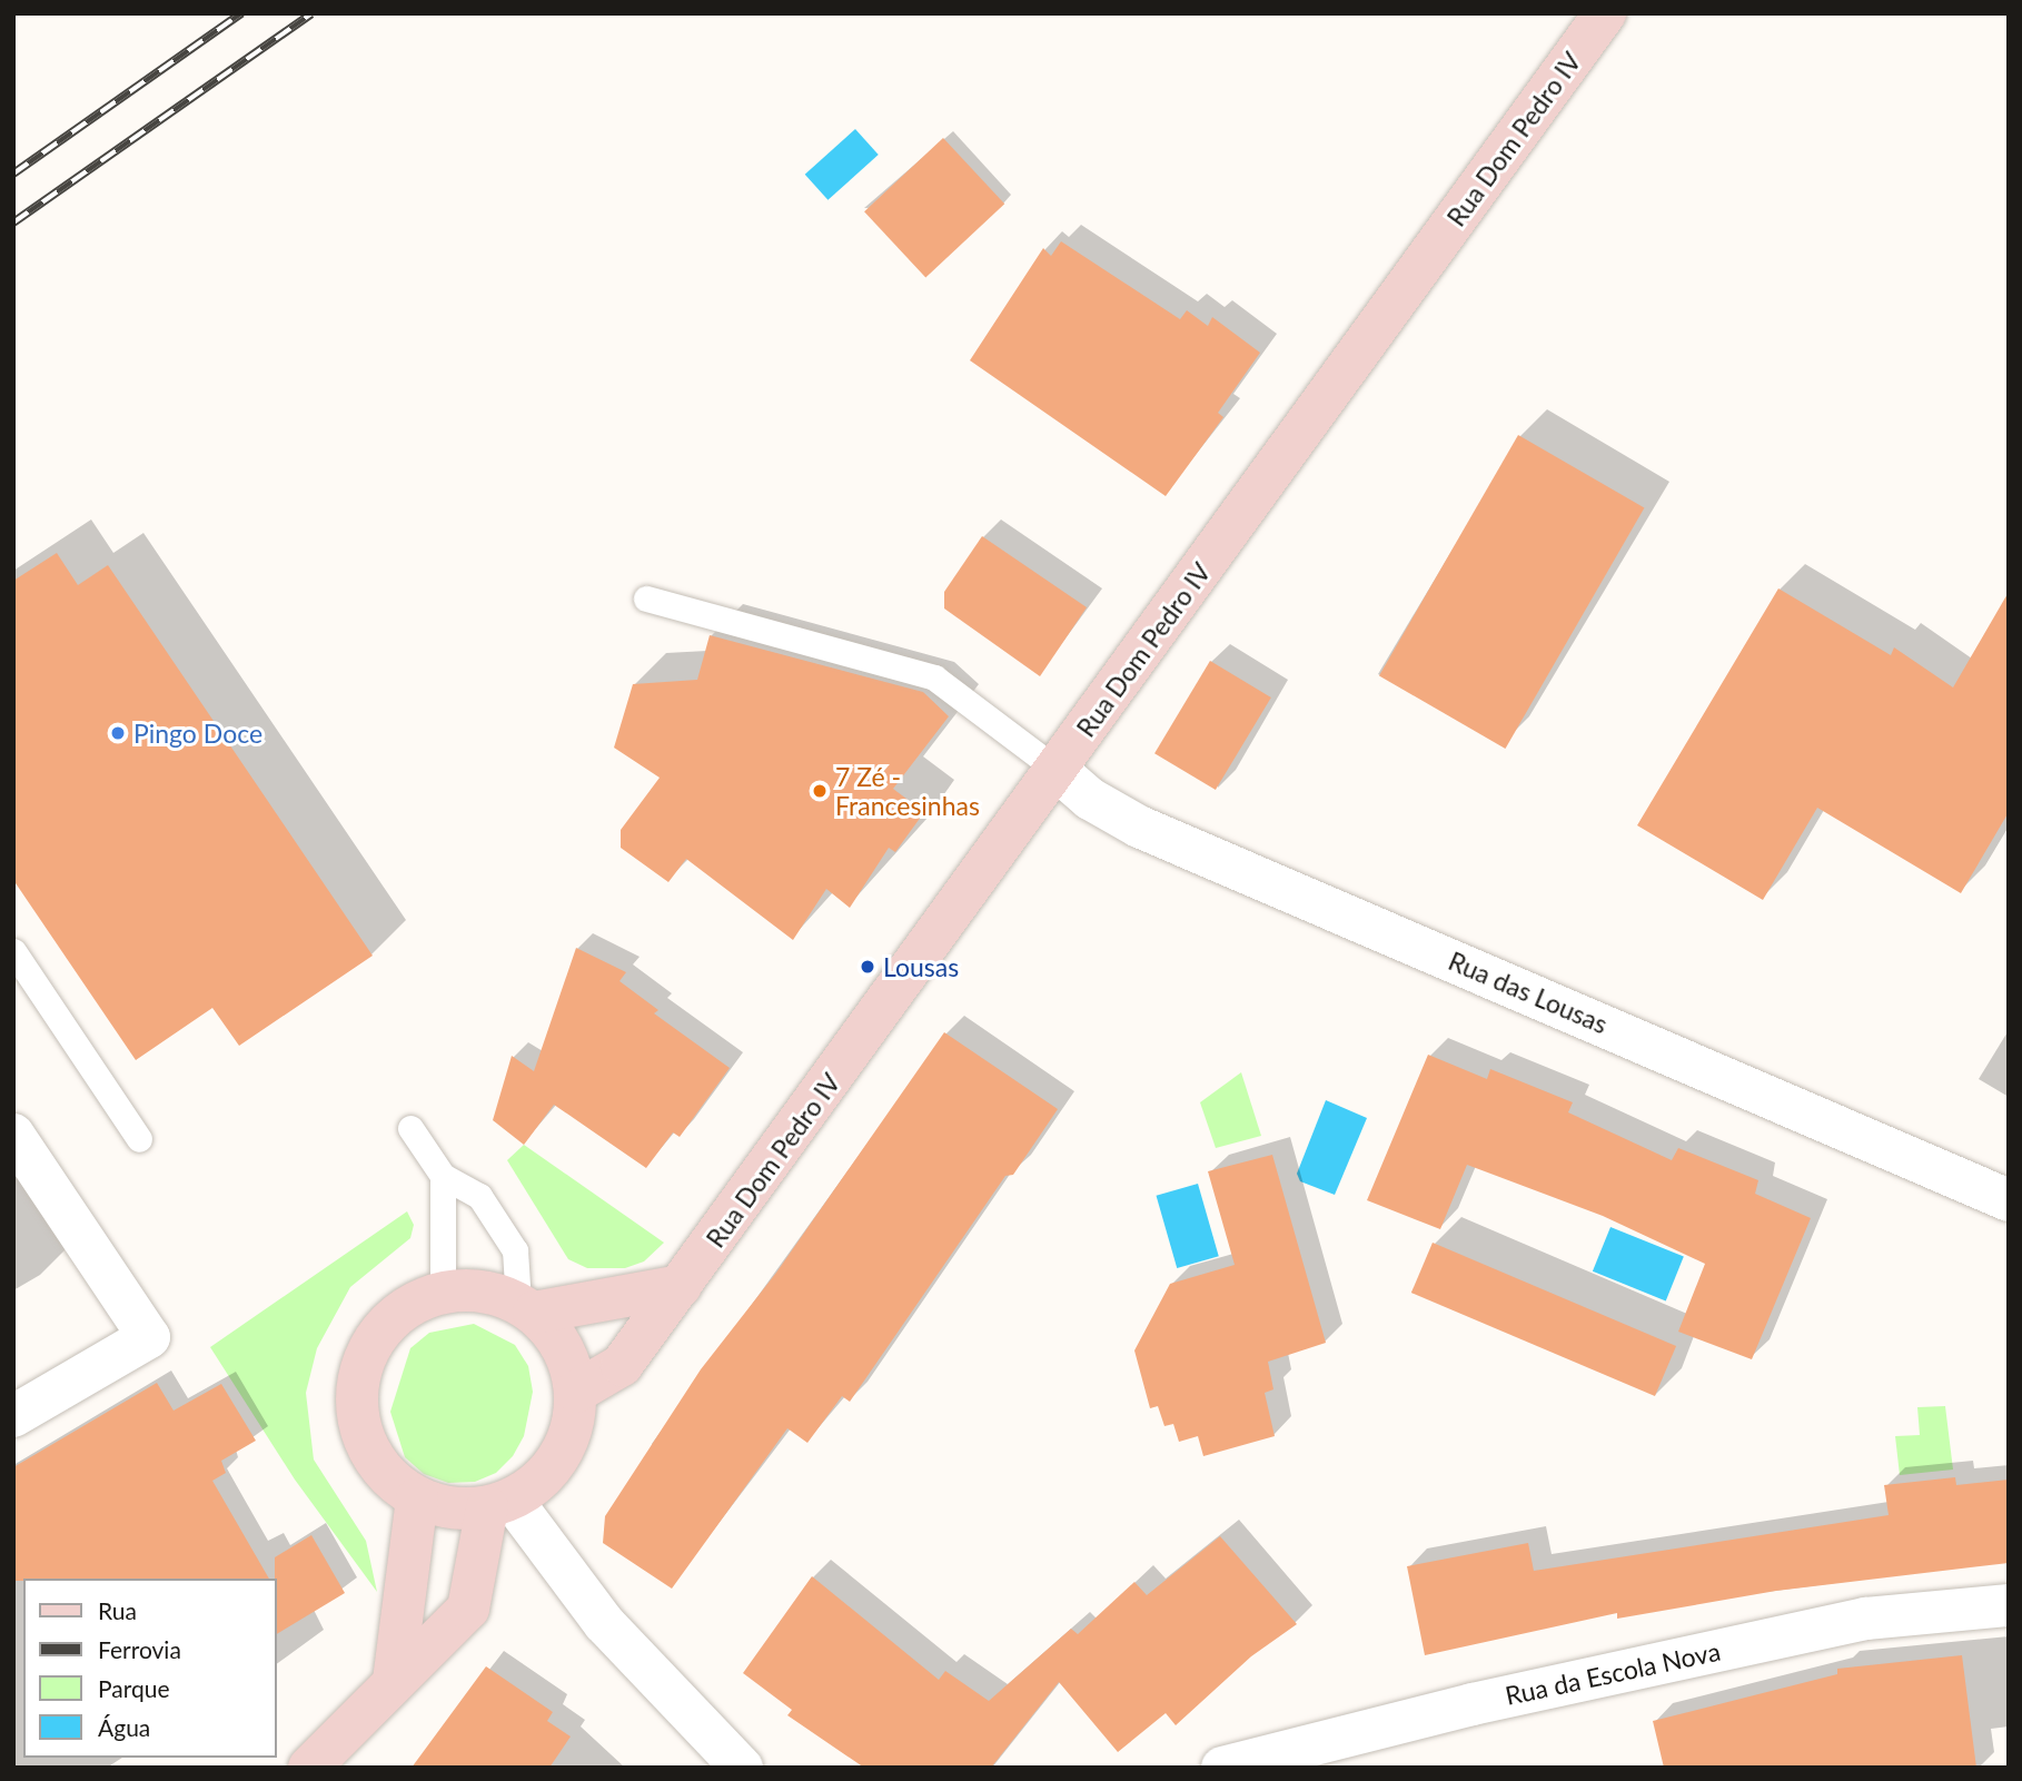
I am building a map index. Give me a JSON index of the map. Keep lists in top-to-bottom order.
{
  "streets": {
    "street": ["Rua Dom Pedro IV", "Rua das Lousas", "Rua da Escola Nova"]
  },
  "crossings": [
    ["Rua Dom Pedro IV", "Rua das Lousas"]
  ],
  "places": ["Pingo Doce", "7 Zé - Francesinhas", "Lousas"],
  "legend": [
    "Rua",
    "Ferrovia",
    "Parque",
    "Água"
  ]
}
